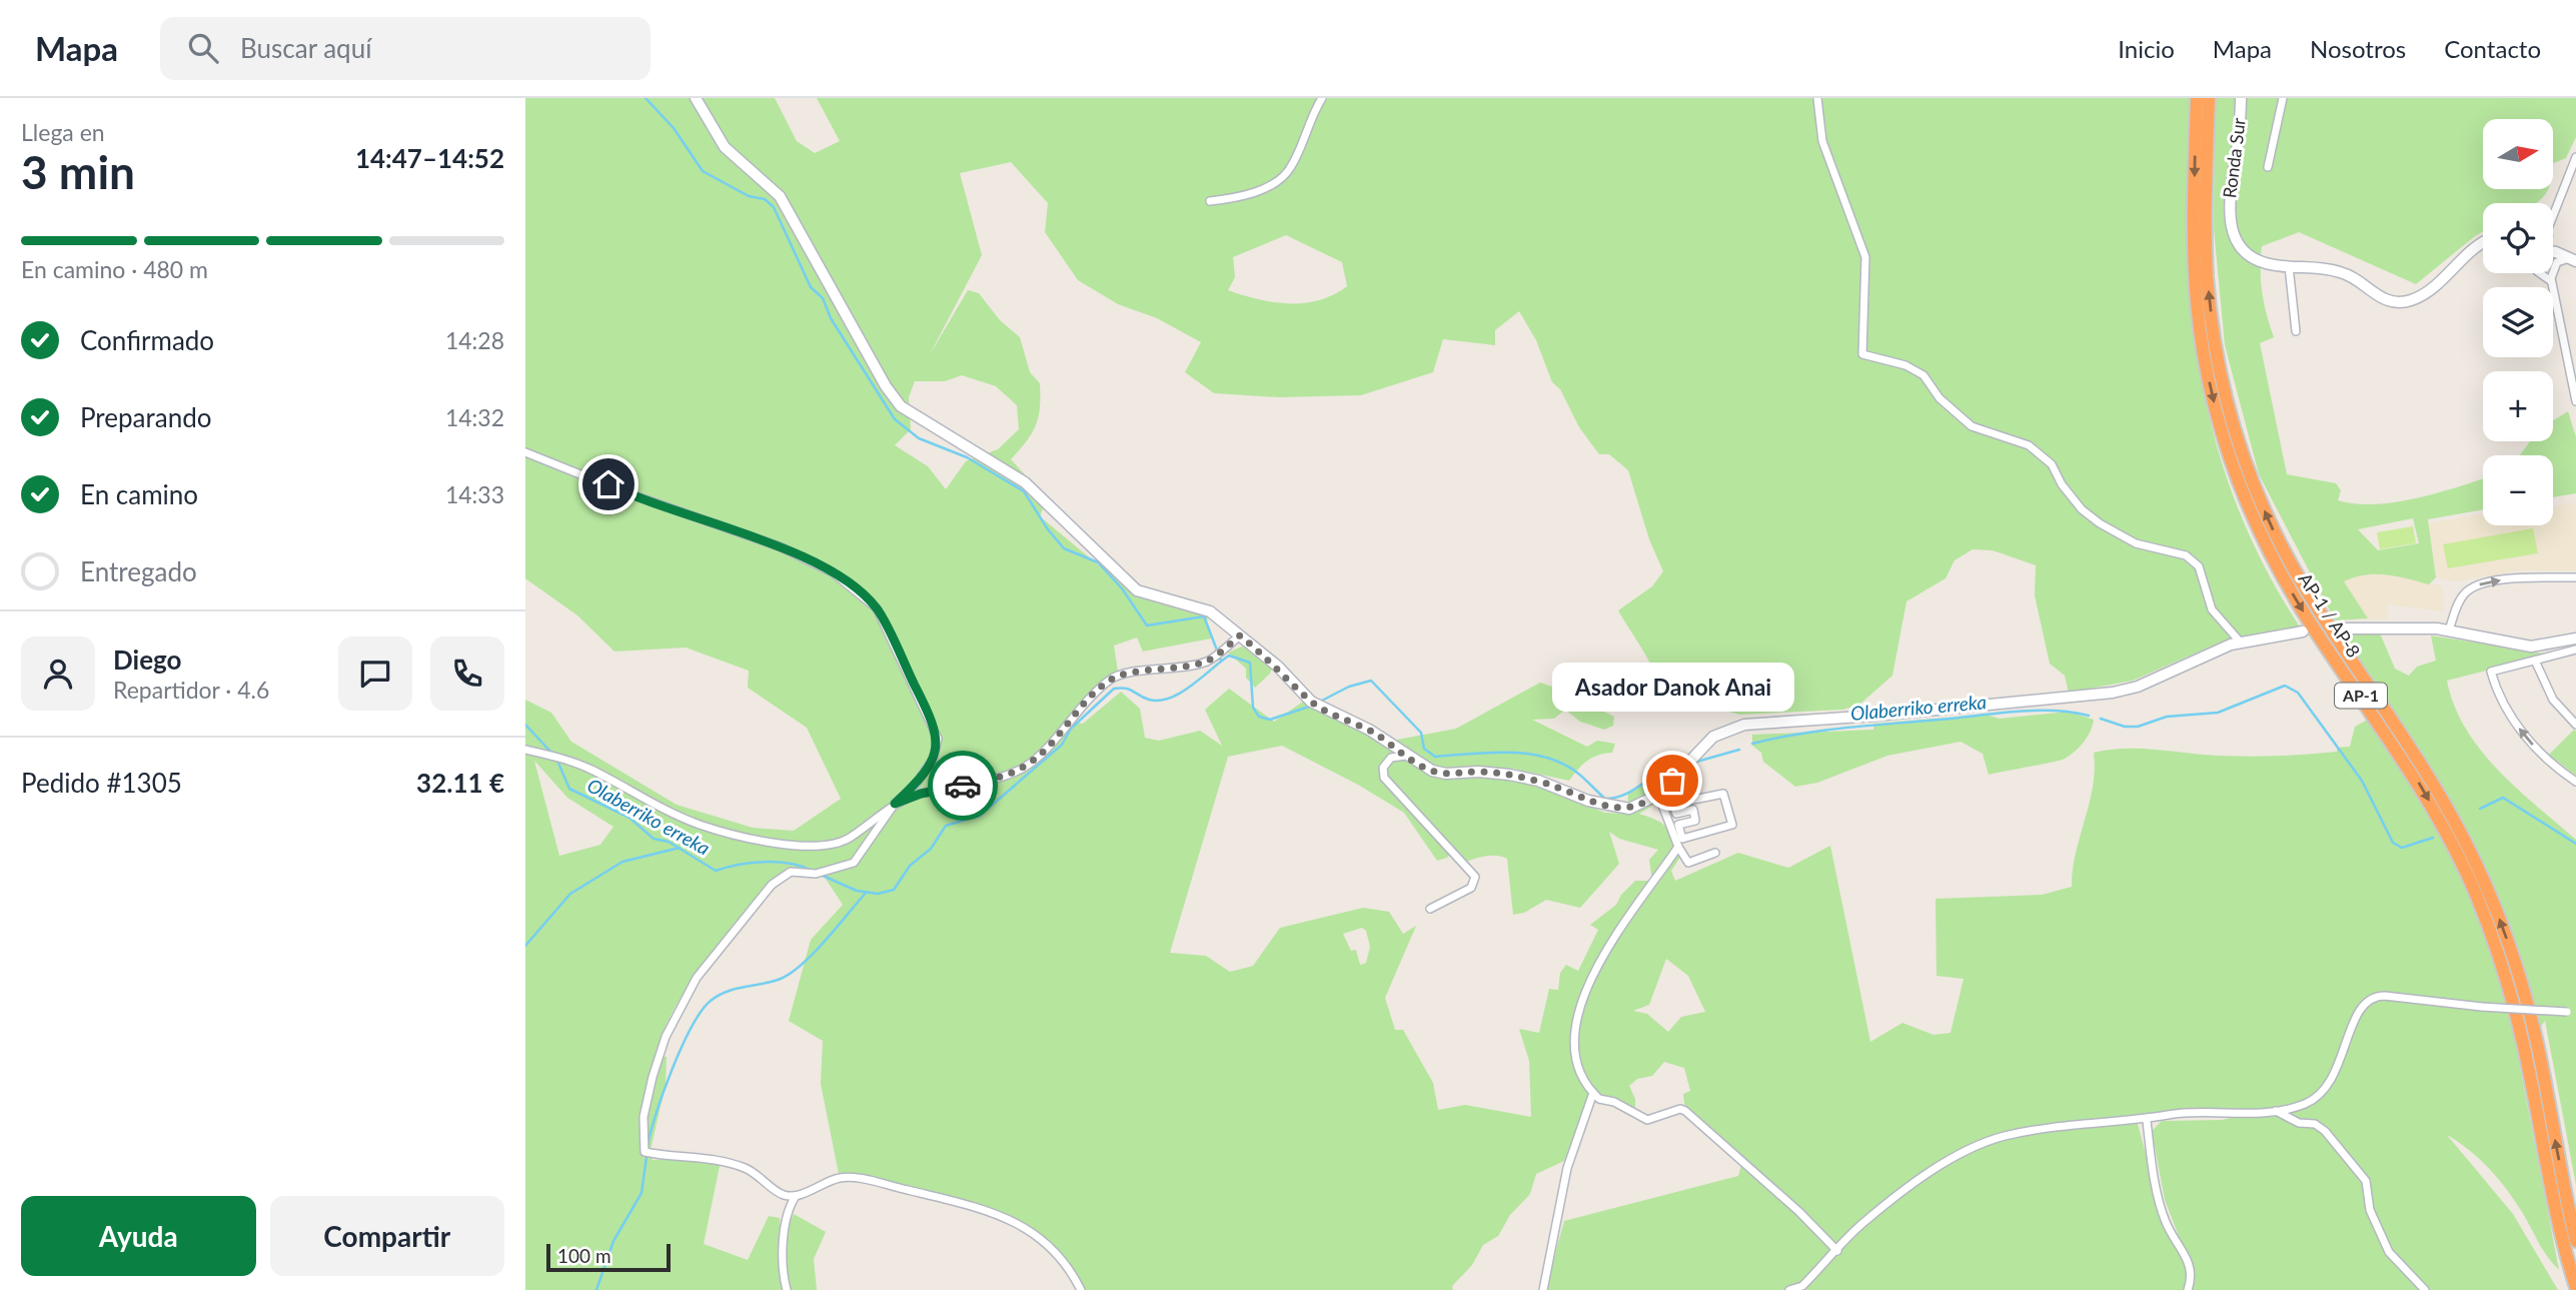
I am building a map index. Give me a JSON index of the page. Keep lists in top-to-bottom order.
{
  "streets": {
    "highway": ["AP-1 / AP-8", "AP-1"],
    "street": ["Ronda Sur"]
  },
  "water": ["Olaberriko erreka"],
  "places": ["Asador Danok Anai"],
  "scale_bar": "100 m",
  "north": "right",
  "page": {
    "header": "Mapa",
    "search": "Buscar aquí",
    "nav": [
      "Inicio",
      "Mapa",
      "Nosotros",
      "Contacto"
    ],
    "heading": ["3 min", "Llega en", "14:47–14:52"],
    "panel": [
      "Diego",
      "Repartidor · 4.6",
      "Pedido #1305",
      "32.11 €"
    ],
    "map_buttons": ["+", "−"],
    "bar": "En camino · 480 m",
    "list": [
      ["Confirmado", "14:28"],
      ["Preparando", "14:32"],
      ["En camino", "14:33"],
      "Entregado"
    ],
    "bubble": "Asador Danok Anai",
    "buttons": ["Ayuda", "Compartir"],
    "scale": "100 m"
  }
}
